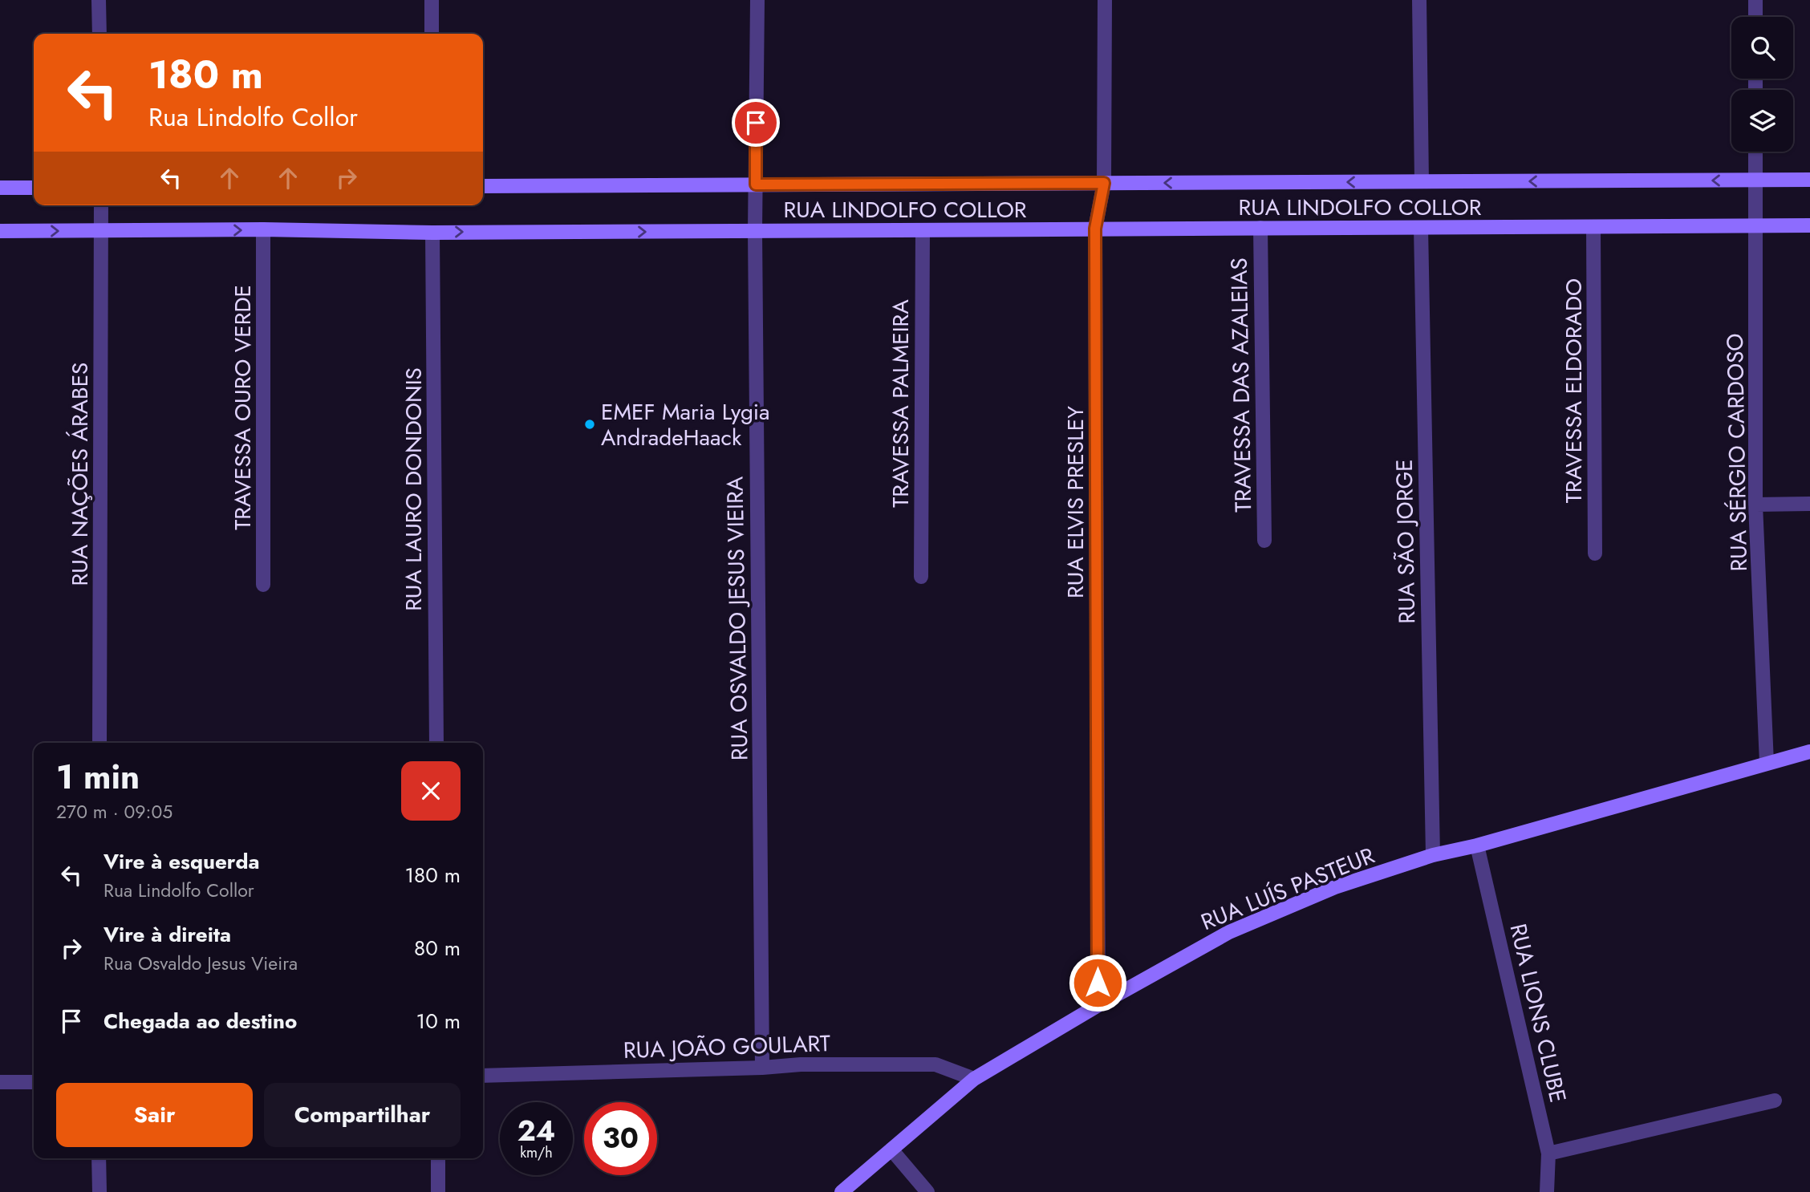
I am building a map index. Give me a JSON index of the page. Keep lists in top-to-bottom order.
{
  "streets": {
    "street": [
      "RUA LINDOLFO COLLOR",
      "TRAVESSA DAS AZALEIAS",
      "TRAVESSA ELDORADO",
      "TRAVESSA PALMEIRA",
      "TRAVESSA OURO VERDE",
      "RUA SÉRGIO CARDOSO",
      "RUA NAÇÕES ÁRABES",
      "RUA LAURO DONDONIS",
      "RUA ELVIS PRESLEY",
      "RUA SÃO JORGE",
      "RUA OSVALDO JESUS VIEIRA",
      "RUA LUÍS PASTEUR",
      "RUA LIONS CLUBE",
      "RUA JOÃO GOULART"
    ]
  },
  "crossings": [
    ["RUA LINDOLFO COLLOR", "TRAVESSA DAS AZALEIAS"],
    ["RUA LINDOLFO COLLOR", "TRAVESSA ELDORADO"],
    ["RUA LINDOLFO COLLOR", "TRAVESSA PALMEIRA"],
    ["RUA LINDOLFO COLLOR", "TRAVESSA OURO VERDE"],
    ["RUA LINDOLFO COLLOR", "RUA SÉRGIO CARDOSO"],
    ["RUA LINDOLFO COLLOR", "RUA NAÇÕES ÁRABES"],
    ["RUA LINDOLFO COLLOR", "RUA LAURO DONDONIS"],
    ["RUA LINDOLFO COLLOR", "RUA ELVIS PRESLEY"],
    ["RUA LINDOLFO COLLOR", "RUA SÃO JORGE"],
    ["RUA LINDOLFO COLLOR", "RUA OSVALDO JESUS VIEIRA"],
    ["RUA SÉRGIO CARDOSO", "RUA LUÍS PASTEUR"],
    ["RUA ELVIS PRESLEY", "RUA LUÍS PASTEUR"],
    ["RUA SÃO JORGE", "RUA LUÍS PASTEUR"],
    ["RUA OSVALDO JESUS VIEIRA", "RUA JOÃO GOULART"],
    ["RUA LUÍS PASTEUR", "RUA LIONS CLUBE"],
    ["RUA LUÍS PASTEUR", "RUA JOÃO GOULART"]
  ],
  "places": ["EMEF Maria Lygia AndradeHaack"],
  "page": {
    "turn": ["180 m", "Rua Lindolfo Collor"],
    "heading": ["1 min", "270 m · 09:05"],
    "list": [
      {
        "name": "Vire à esquerda",
        "note": "Rua Lindolfo Collor",
        "value": "180 m"
      },
      {
        "name": "Vire à direita",
        "note": "Rua Osvaldo Jesus Vieira",
        "value": "80 m"
      },
      {
        "name": "Chegada ao destino",
        "value": "10 m"
      }
    ],
    "buttons": ["Sair", "Compartilhar"],
    "speed": "24 km/h",
    "limit": "30"
  }
}
